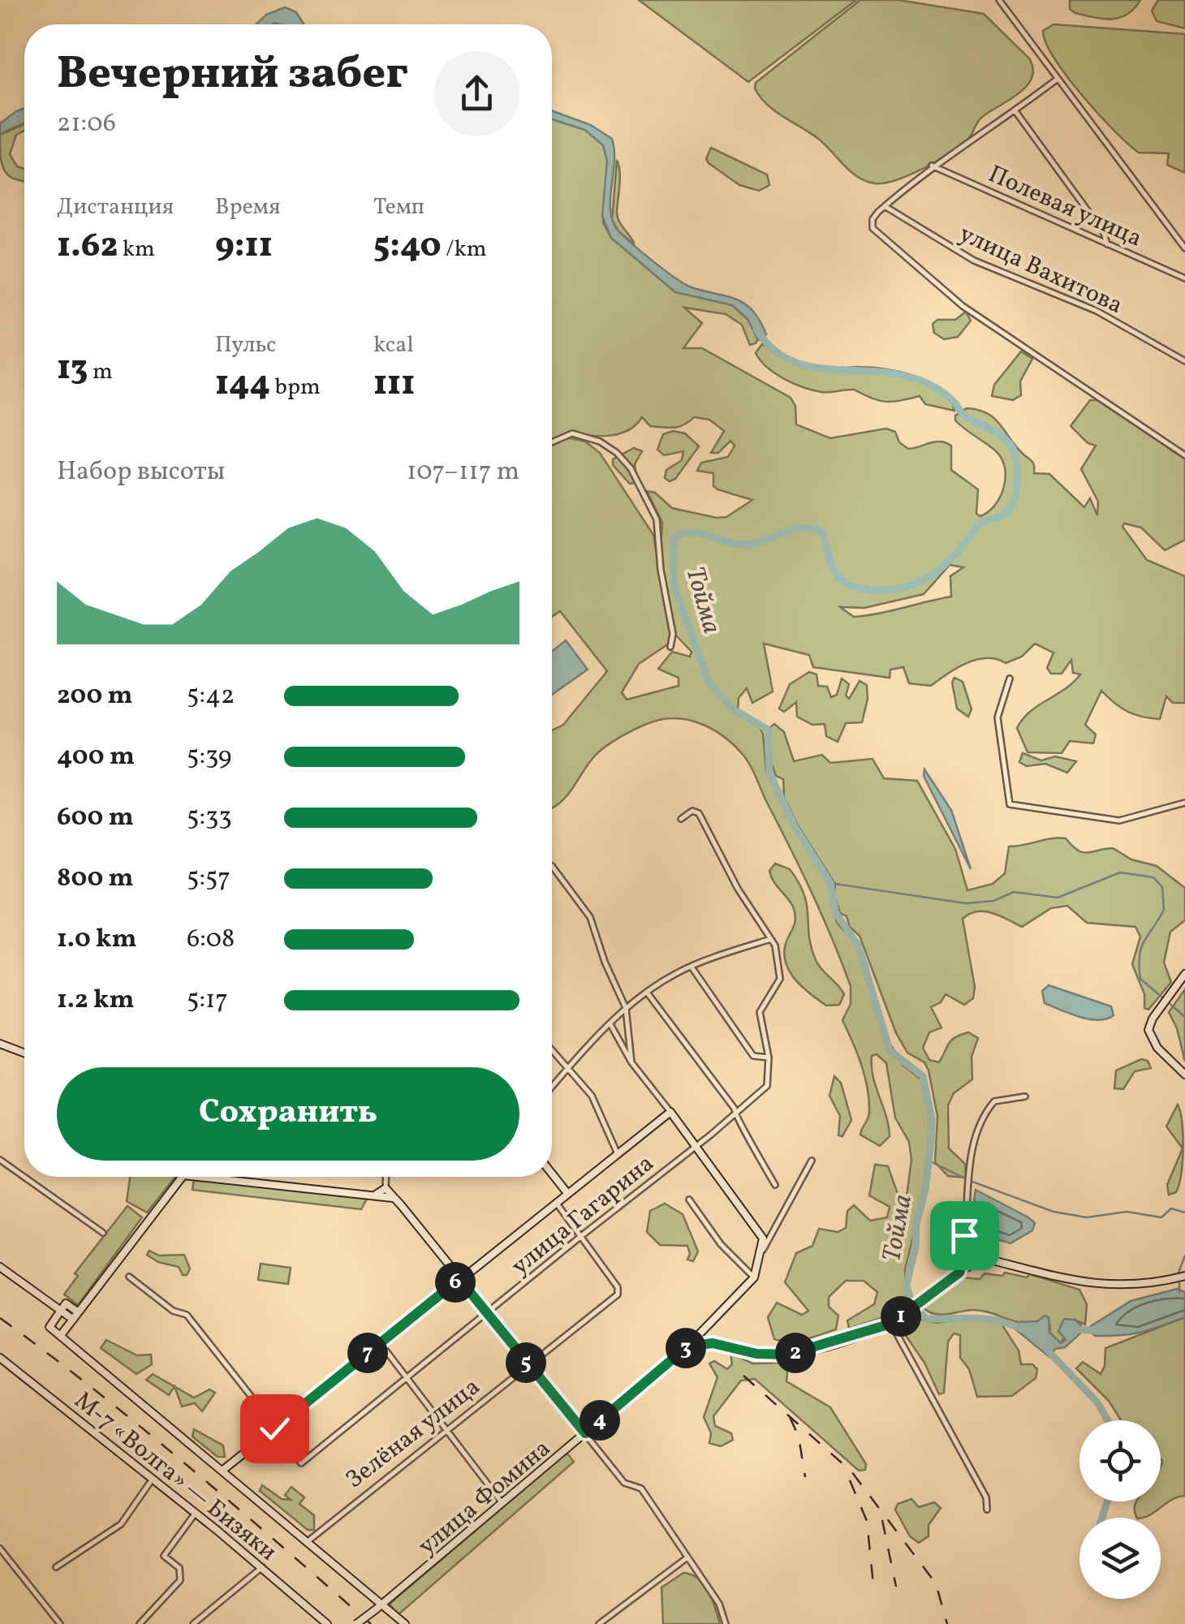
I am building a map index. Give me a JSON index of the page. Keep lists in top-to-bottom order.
{
  "streets": {
    "main road": ["М-7 «Волга» — Бизяки", "улица Фомина"],
    "street": [
      "Полевая улица",
      "улица Вахитова",
      "улица Гагарина",
      "Зелёная улица"
    ]
  },
  "crossings": [
    ["улица Гагарина", "Зелёная улица"]
  ],
  "water": ["Тойма"],
  "page": {
    "heading": ["Вечерний забег", "21:06"],
    "stats": [
      ["Дистанция", "1.62 km"],
      ["Время", "9:11"],
      ["Темп", "5:40 /km"],
      ["13 m"],
      ["Пульс", "144 bpm"],
      ["kcal", "111"]
    ],
    "chart": ["Набор высоты", "107–117 m"],
    "list": [
      {
        "name": "200 m",
        "note": "5:42"
      },
      {
        "name": "400 m",
        "note": "5:39"
      },
      {
        "name": "600 m",
        "note": "5:33"
      },
      {
        "name": "800 m",
        "note": "5:57"
      },
      {
        "name": "1.0 km",
        "note": "6:08"
      },
      {
        "name": "1.2 km",
        "note": "5:17"
      }
    ],
    "buttons": "Сохранить",
    "pins": [
      "6",
      "1",
      "3",
      "2",
      "7",
      "5",
      "4"
    ]
  }
}
